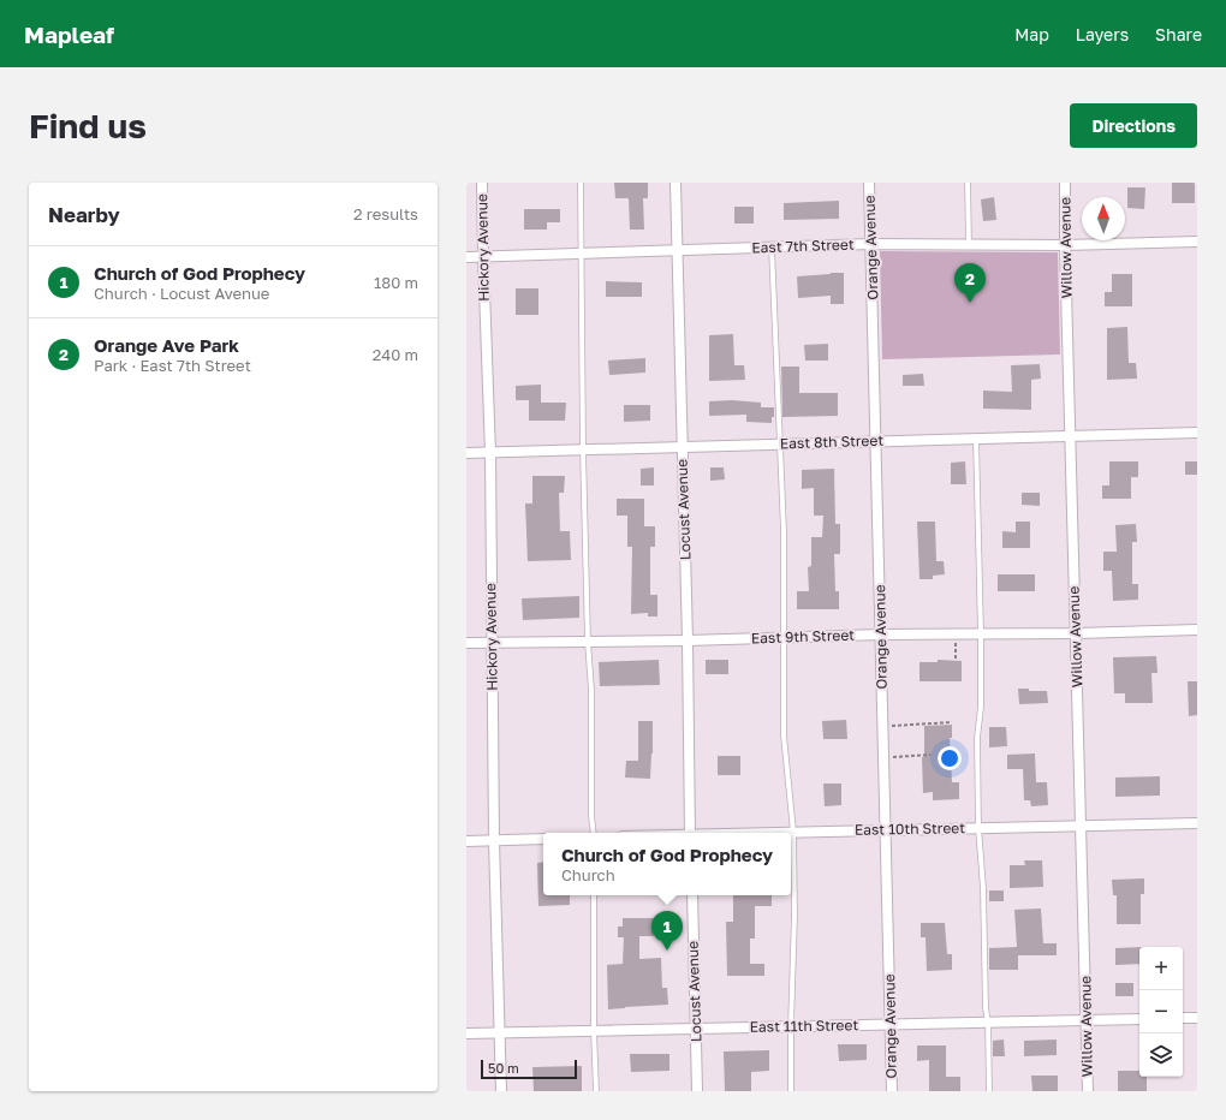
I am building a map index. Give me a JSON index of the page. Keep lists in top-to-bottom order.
{
  "streets": {
    "street": [
      "East 7th Street",
      "Hickory Avenue",
      "Orange Avenue",
      "Willow Avenue",
      "East 8th Street",
      "Locust Avenue",
      "East 9th Street",
      "East 10th Street",
      "East 11th Street"
    ]
  },
  "crossings": [
    ["East 7th Street", "Hickory Avenue"],
    ["East 7th Street", "Orange Avenue"],
    ["East 7th Street", "Willow Avenue"],
    ["East 7th Street", "Locust Avenue"],
    ["Hickory Avenue", "East 8th Street"],
    ["Hickory Avenue", "East 9th Street"],
    ["Hickory Avenue", "East 11th Street"],
    ["Orange Avenue", "East 8th Street"],
    ["Orange Avenue", "East 9th Street"],
    ["Orange Avenue", "East 10th Street"],
    ["Orange Avenue", "East 11th Street"],
    ["Willow Avenue", "East 8th Street"],
    ["Willow Avenue", "East 9th Street"],
    ["Willow Avenue", "East 10th Street"],
    ["Willow Avenue", "East 11th Street"],
    ["East 8th Street", "Locust Avenue"],
    ["Locust Avenue", "East 9th Street"],
    ["Locust Avenue", "East 11th Street"]
  ],
  "scale_bar": "50 m",
  "north": "top",
  "page": {
    "header": "Mapleaf",
    "nav": ["Map", "Layers", "Share"],
    "buttons": "Directions",
    "title": "Find us",
    "heading": ["Nearby", "2 results"],
    "list": [
      {
        "mark": "1",
        "name": "Church of God Prophecy",
        "note": "Church · Locust Avenue",
        "value": "180 m"
      },
      {
        "mark": "2",
        "name": "Orange Ave Park",
        "note": "Park · East 7th Street",
        "value": "240 m"
      }
    ],
    "pins": ["2", "1"],
    "popup": ["Church of God Prophecy", "Church"],
    "map_buttons": ["+", "−"],
    "scale": "50 m"
  }
}
